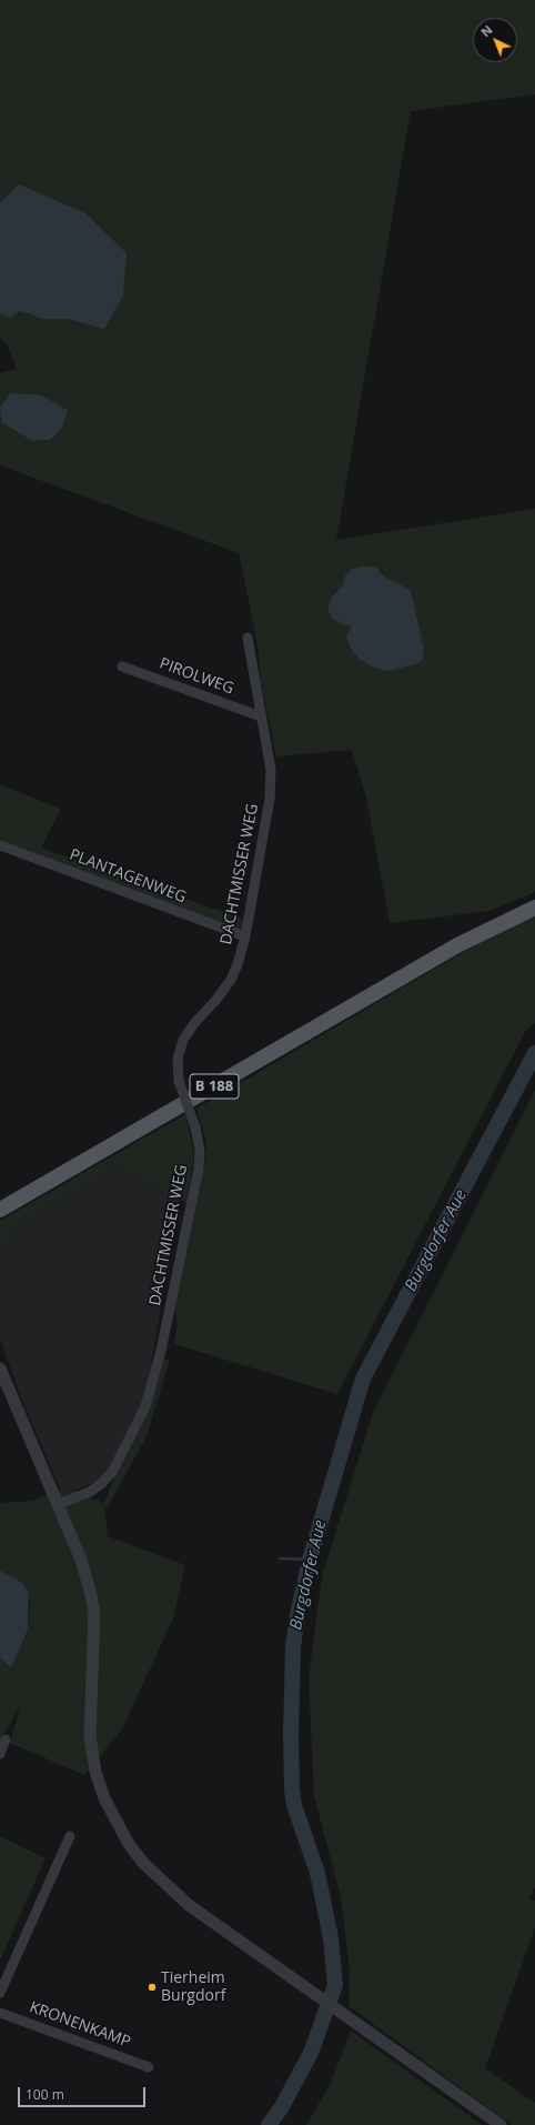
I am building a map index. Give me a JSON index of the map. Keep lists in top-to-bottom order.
{
  "streets": {
    "main road": ["B 188"],
    "street": [
      "PIROLWEG",
      "DACHTMISSER WEG",
      "PLANTAGENWEG",
      "KRONENKAMP"
    ]
  },
  "crossings": [
    ["PIROLWEG", "DACHTMISSER WEG"],
    ["DACHTMISSER WEG", "PLANTAGENWEG"]
  ],
  "water": ["Burgdorfer Aue"],
  "places": ["Tierheim Burgdorf"],
  "scale_bar": "100 m",
  "north": "top left"
}
